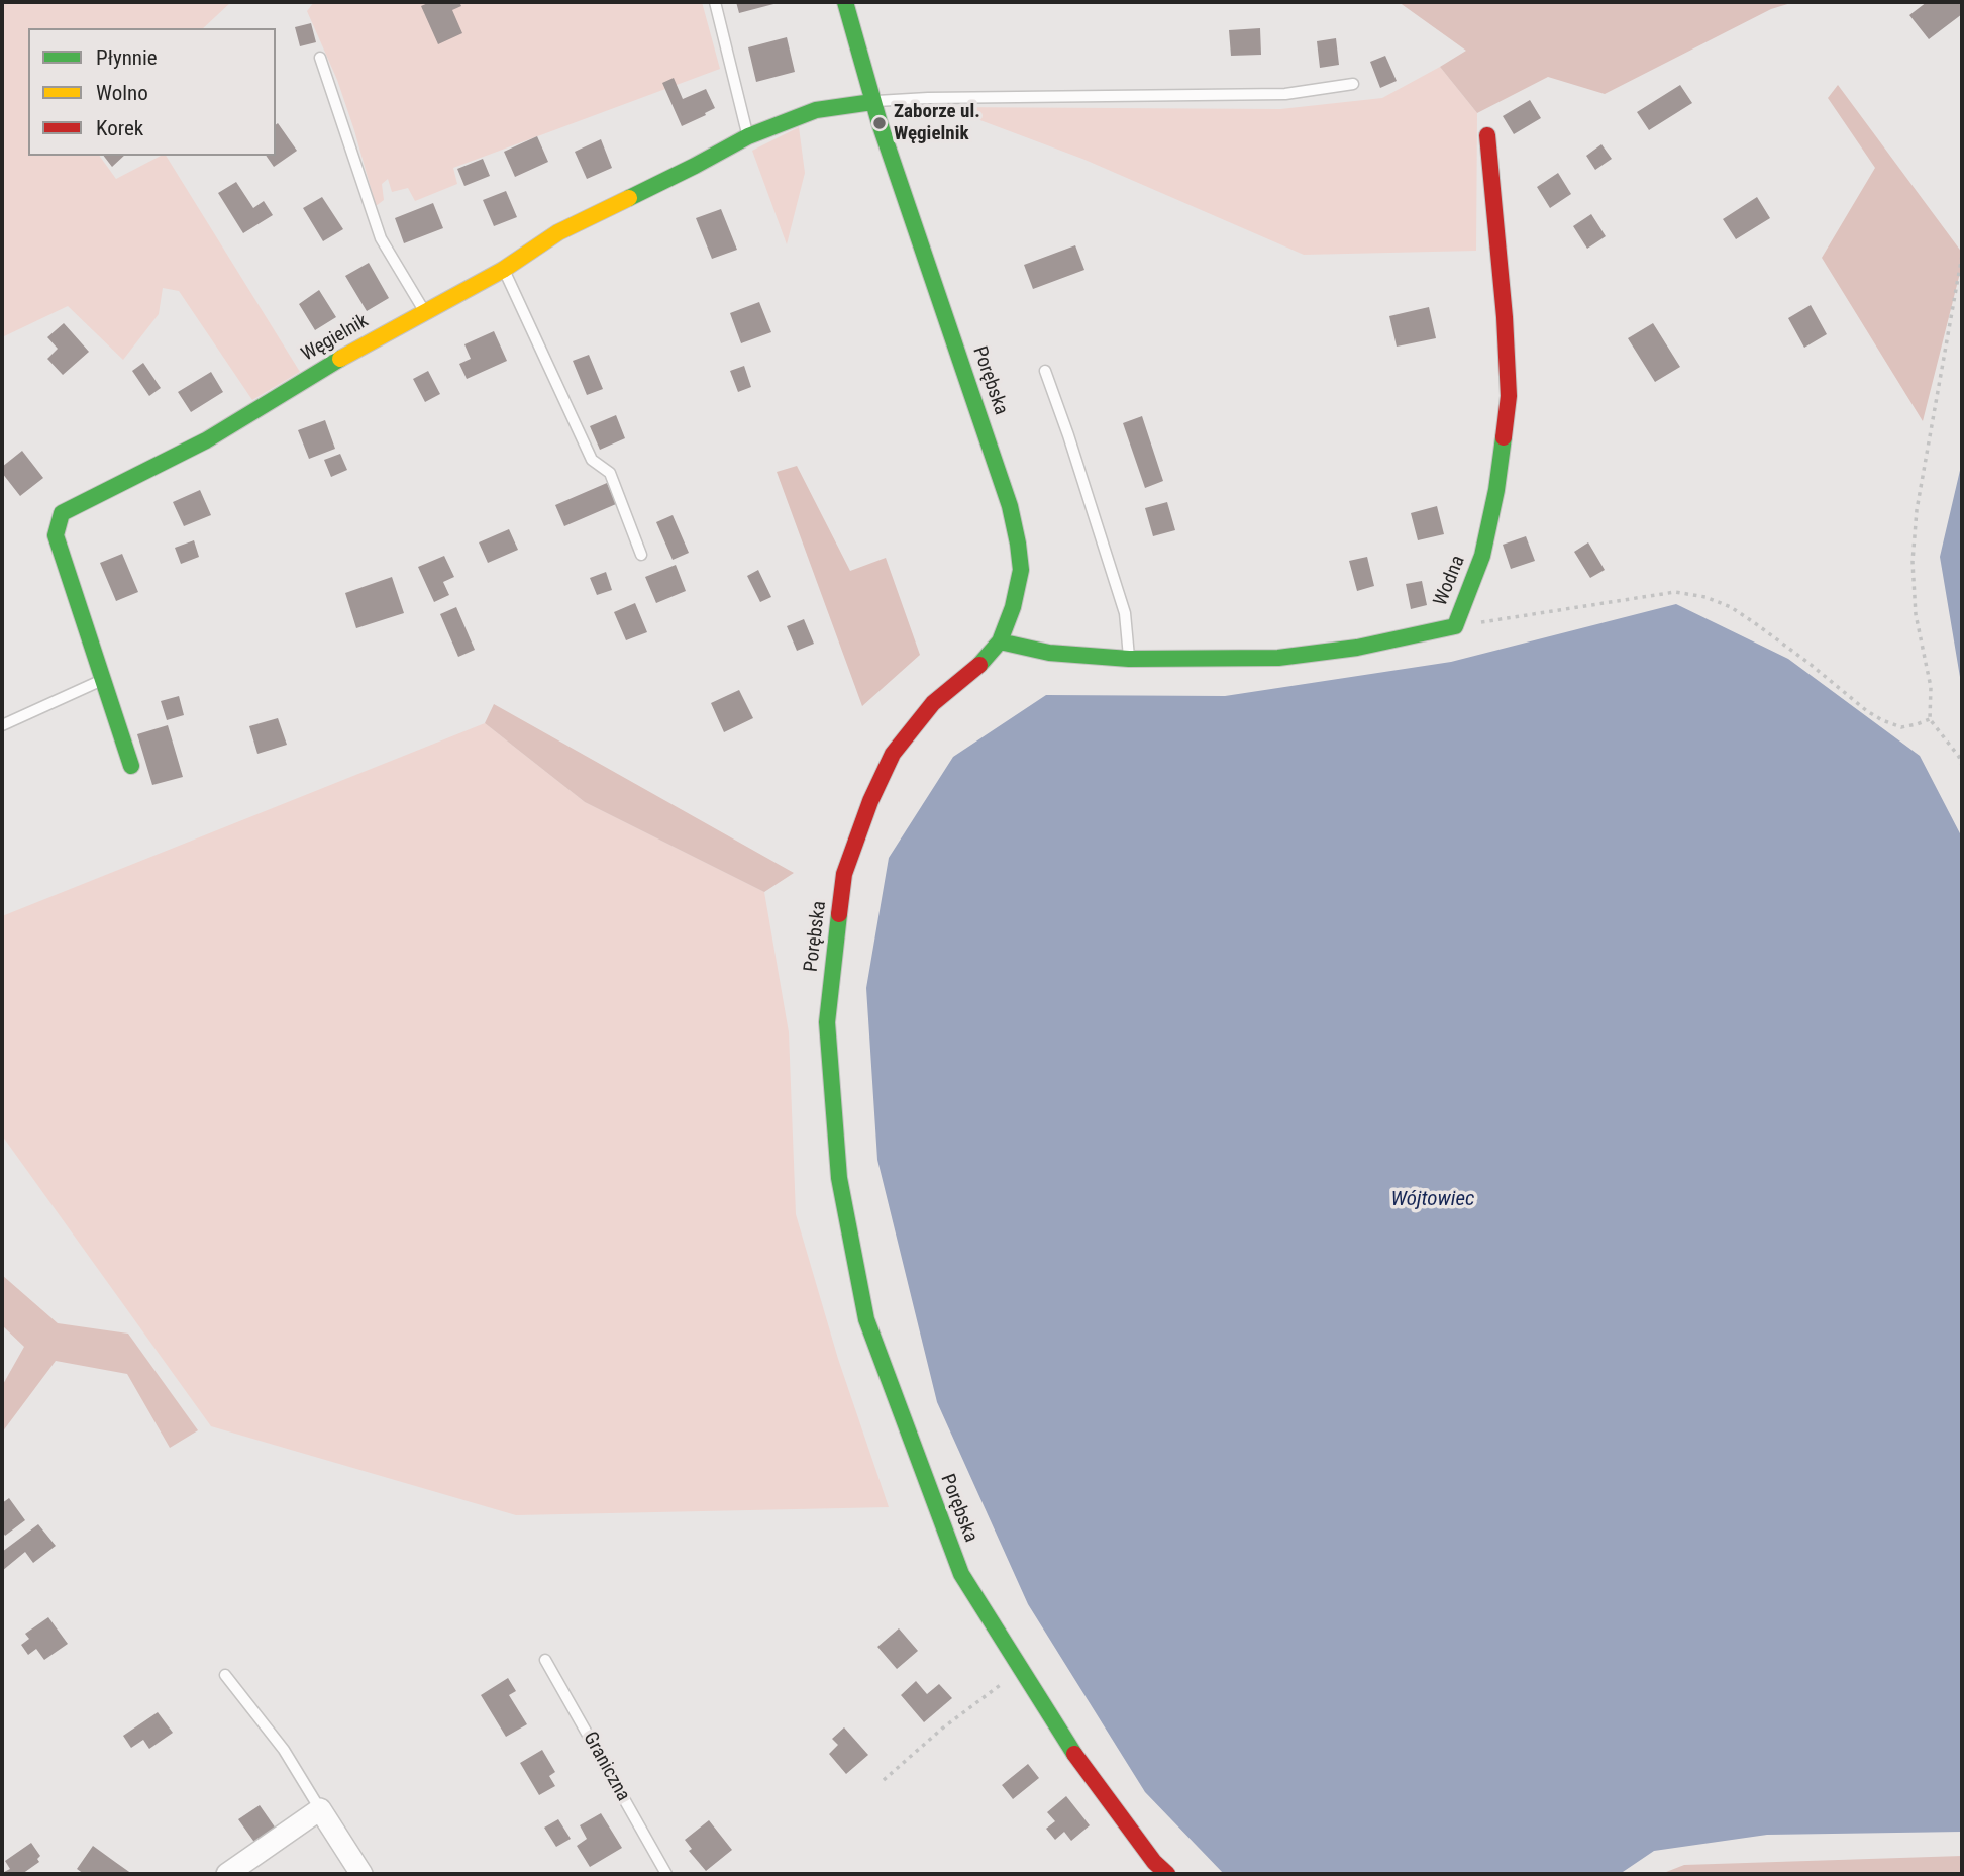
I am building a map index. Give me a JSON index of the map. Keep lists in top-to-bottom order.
{
  "streets": {
    "street": ["Węgielnik", "Porębska", "Wodna"],
    "lane": ["Graniczna"]
  },
  "crossings": [
    ["Węgielnik", "Porębska"],
    ["Porębska", "Wodna"]
  ],
  "water": ["Wójtowiec"],
  "places": ["Zaborze ul. Węgielnik"],
  "legend": ["Płynnie", "Wolno", "Korek"]
}
